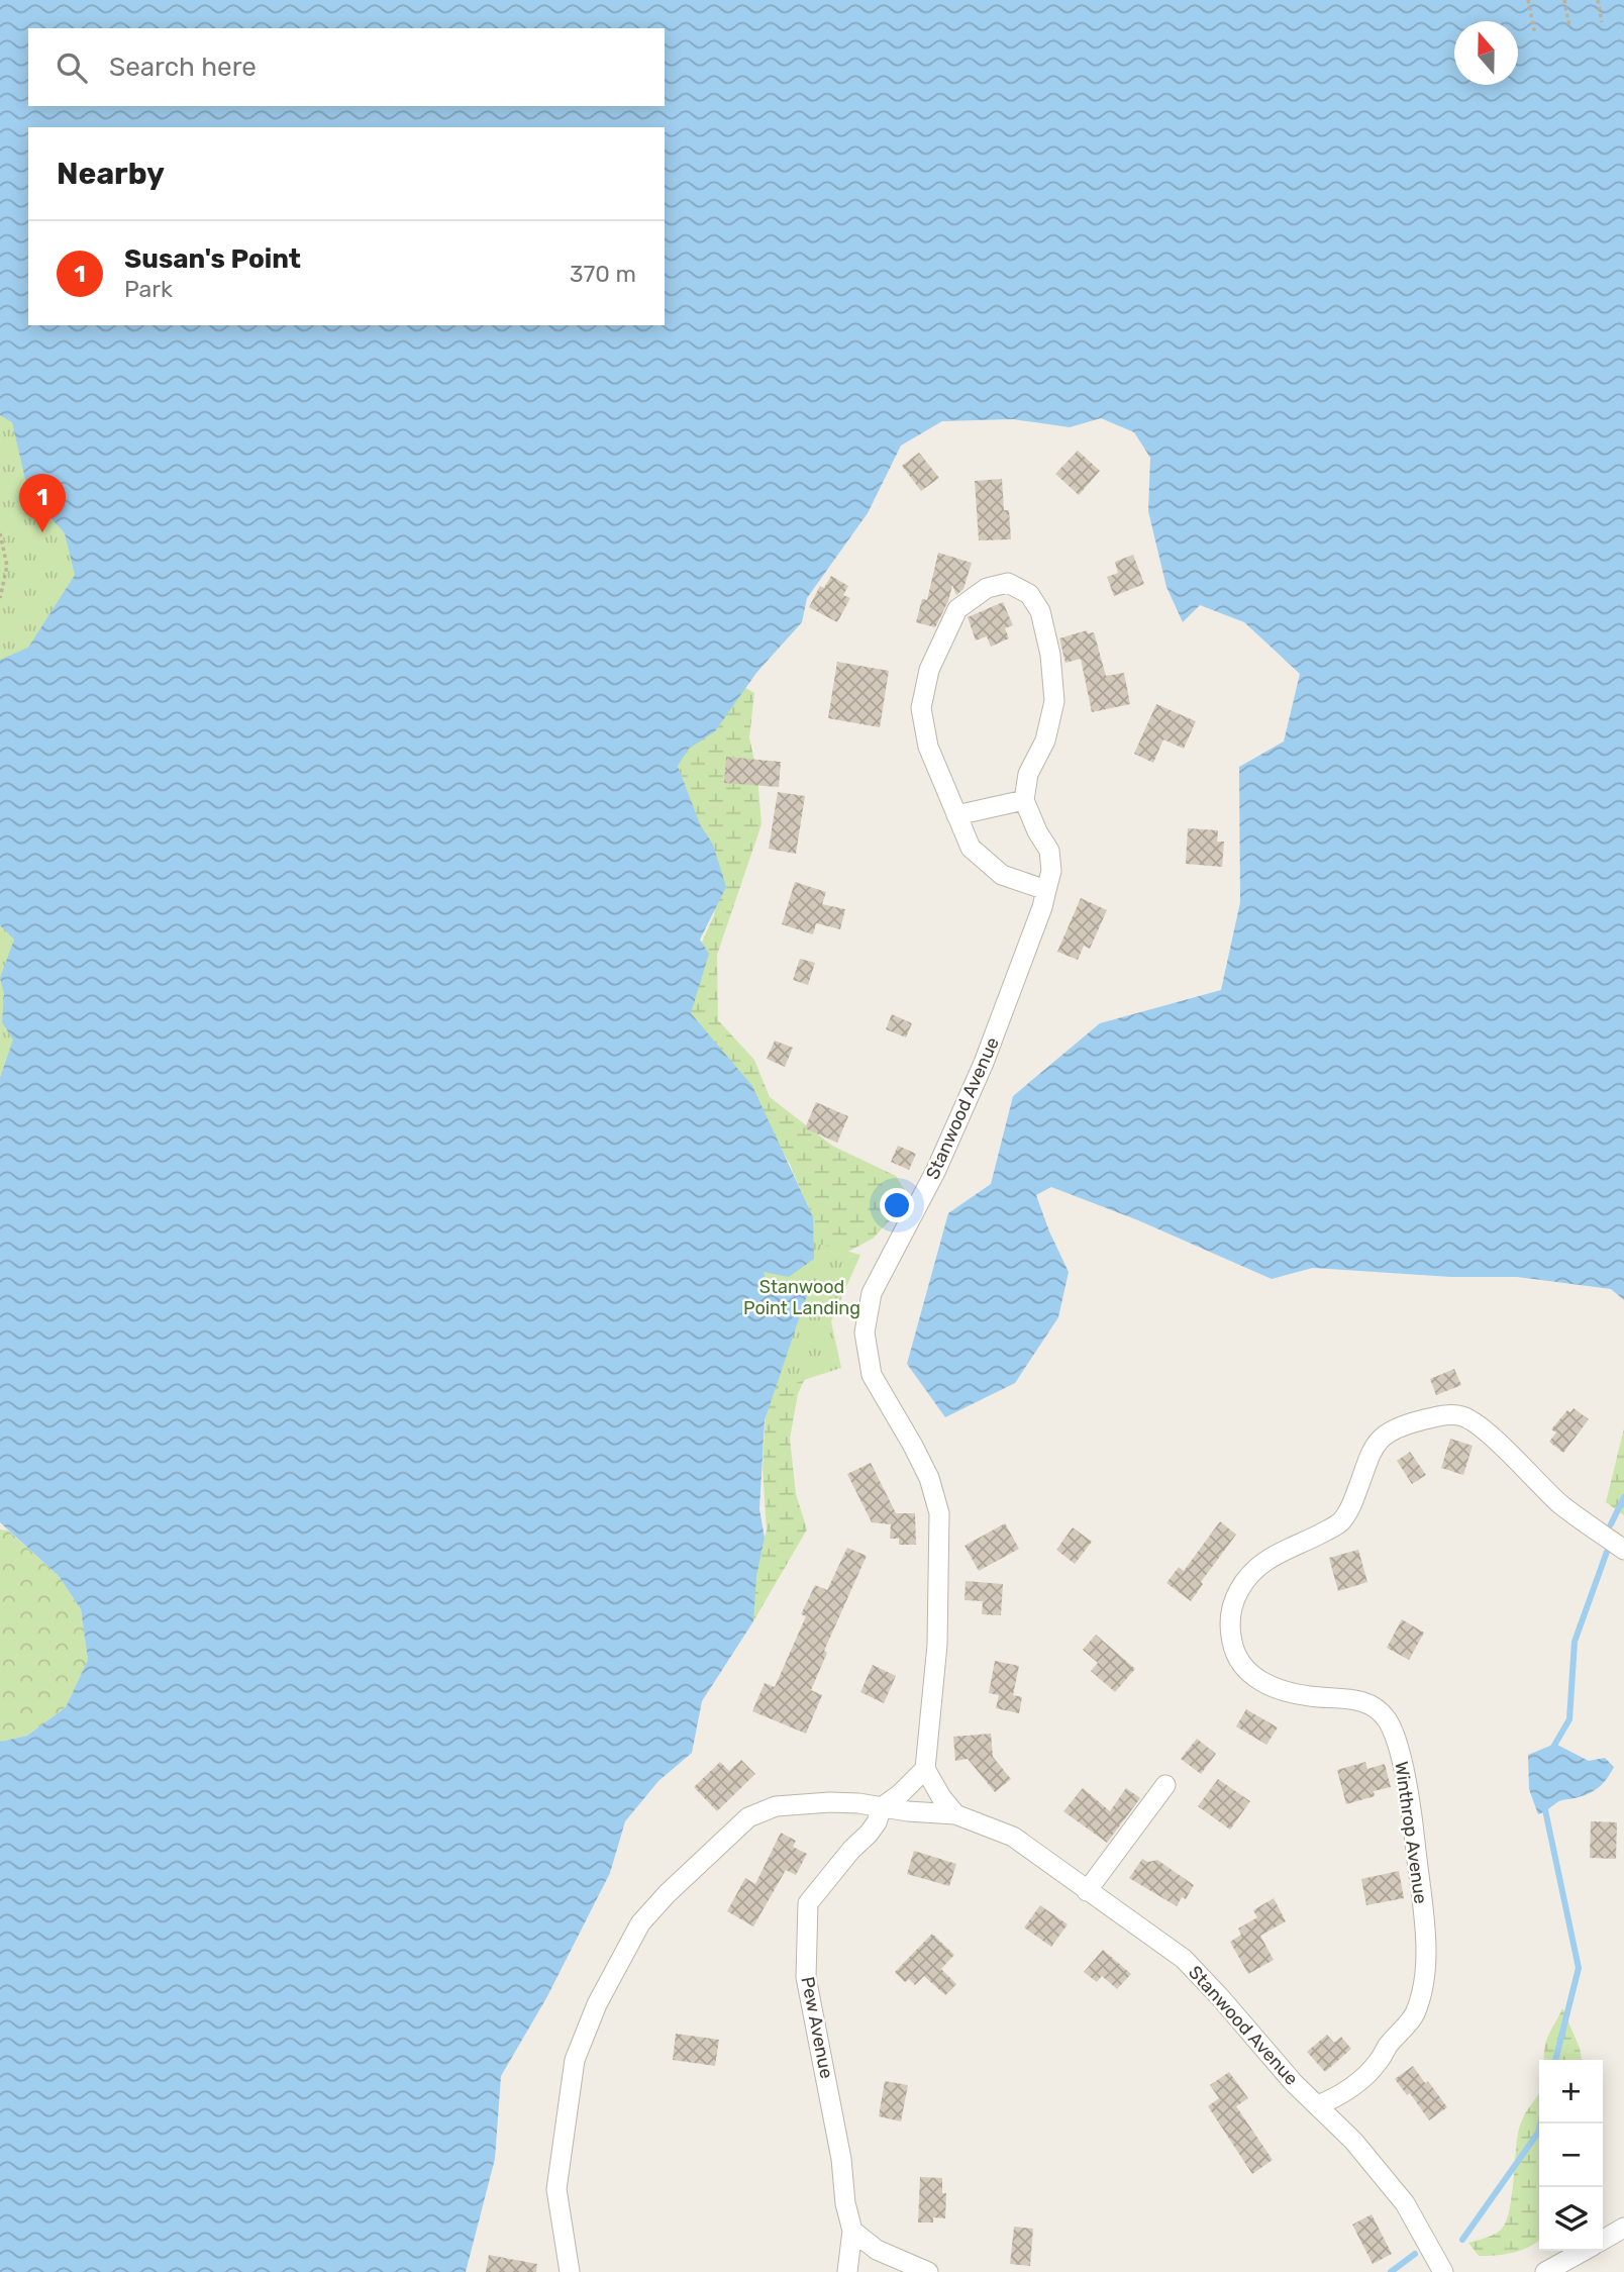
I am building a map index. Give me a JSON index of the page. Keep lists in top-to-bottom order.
{
  "streets": {
    "street": ["Stanwood Avenue", "Winthrop Avenue", "Pew Avenue"]
  },
  "crossings": [
    ["Stanwood Avenue", "Winthrop Avenue"],
    ["Stanwood Avenue", "Pew Avenue"]
  ],
  "parks": ["Stanwood Point Landing"],
  "north": "top",
  "page": {
    "search": "Search here",
    "heading": "Nearby",
    "list": [
      {
        "mark": "1",
        "name": "Susan's Point",
        "note": "Park",
        "value": "370 m"
      }
    ],
    "pins": "1",
    "map_buttons": ["+", "−"]
  }
}
